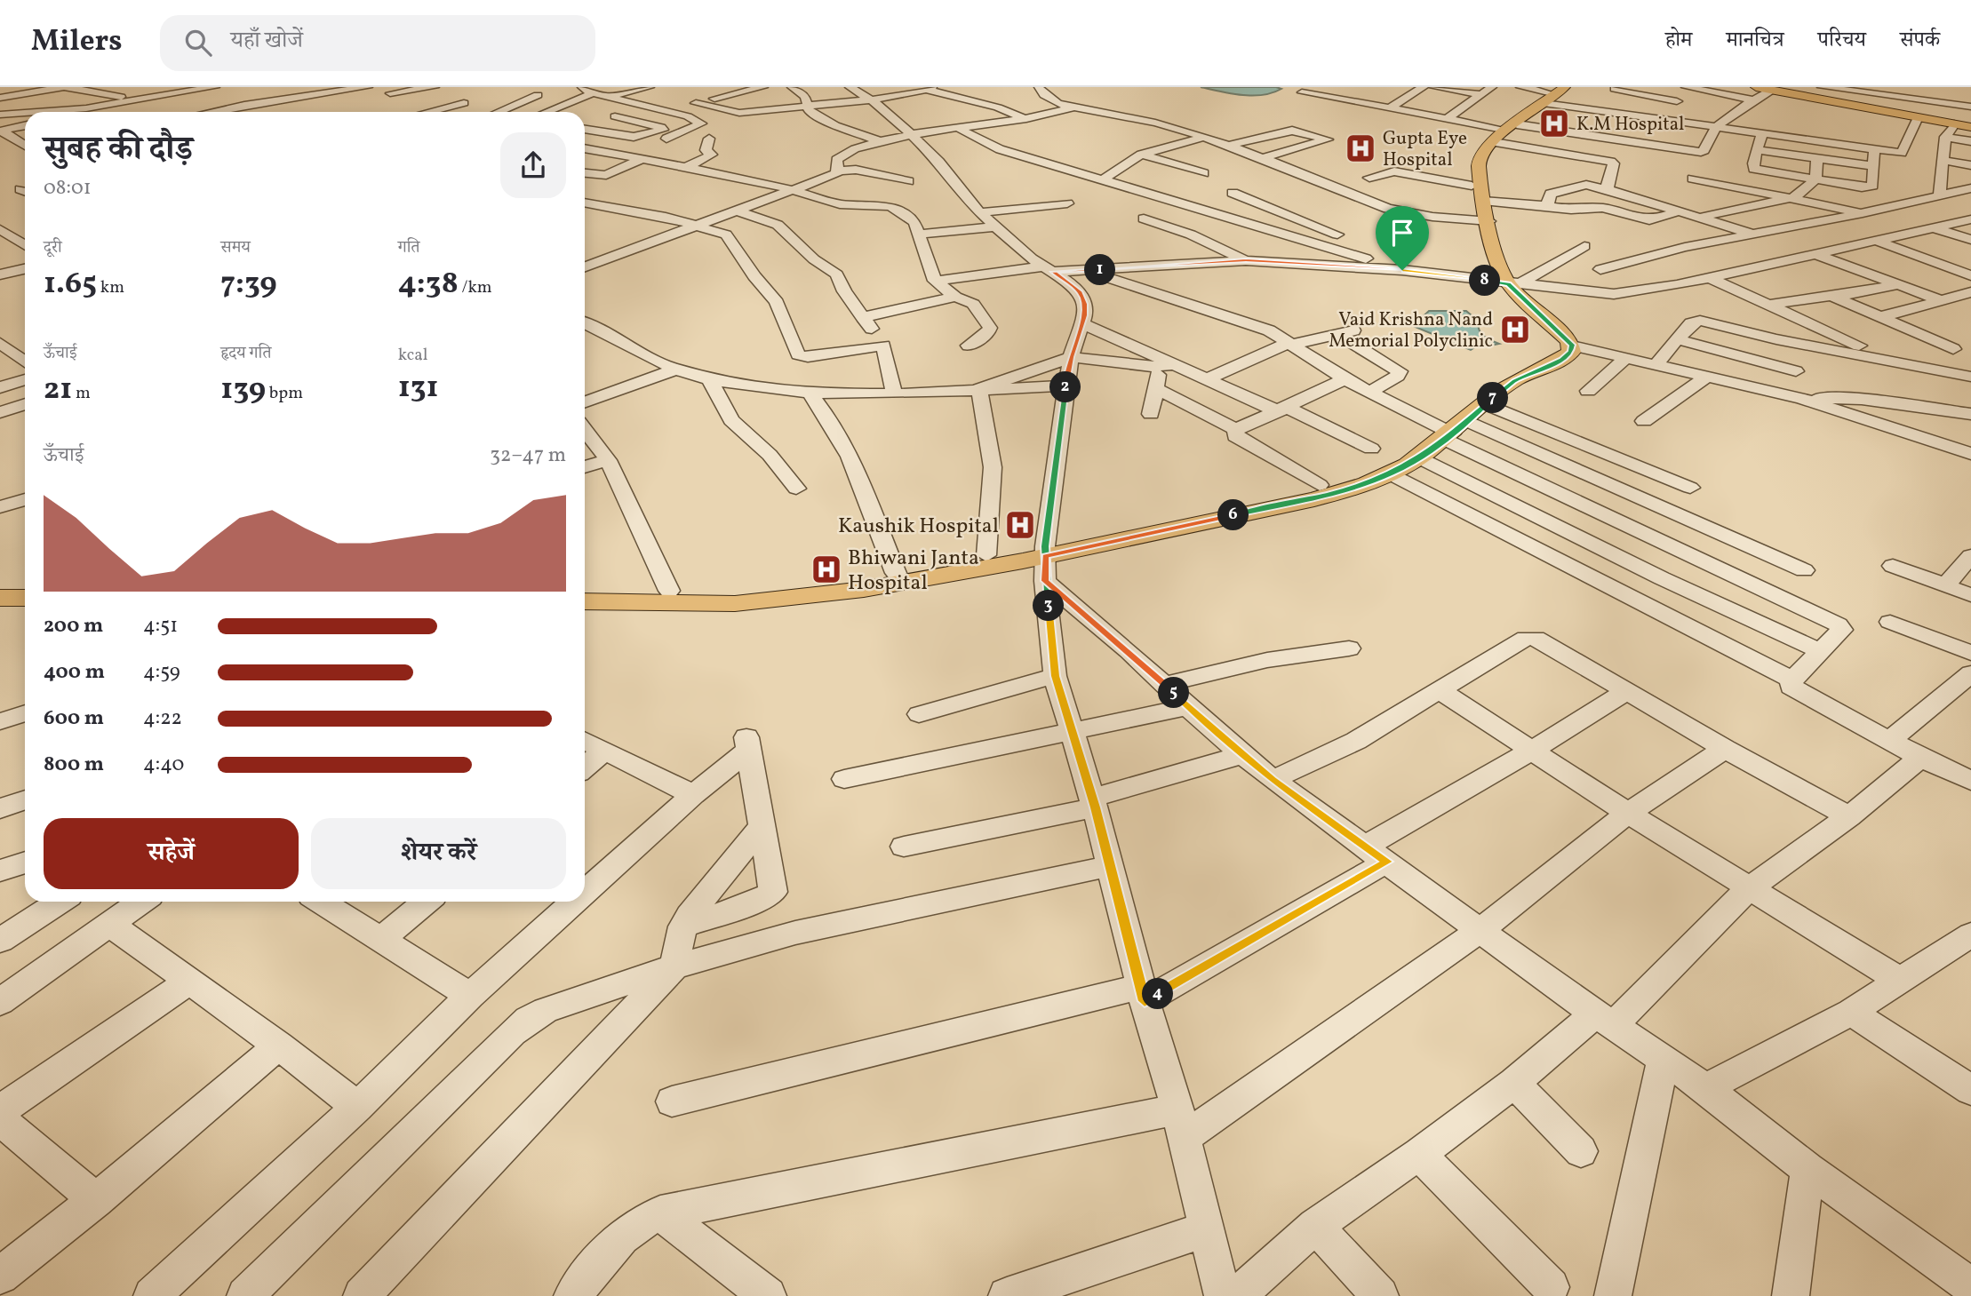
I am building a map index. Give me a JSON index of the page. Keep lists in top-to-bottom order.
{
  "places": {
    "hospital": [
      "K.M Hospital",
      "Gupta Eye Hospital",
      "Vaid Krishna Nand Memorial Polyclinic",
      "Kaushik Hospital",
      "Bhiwani Janta Hospital"
    ]
  },
  "page": {
    "header": "Milers",
    "search": "यहाँ खोजें",
    "nav": [
      "होम",
      "मानचित्र",
      "परिचय",
      "संपर्क"
    ],
    "heading": ["सुबह की दौड़", "08:01"],
    "stats": [
      ["दूरी", "1.65 km"],
      ["समय", "7:39"],
      ["गति", "4:38 /km"],
      ["ऊँचाई", "21 m"],
      ["हृदय गति", "139 bpm"],
      ["kcal", "131"]
    ],
    "pins": [
      "1",
      "8",
      "2",
      "7",
      "6",
      "3",
      "5",
      "4"
    ],
    "chart": ["ऊँचाई", "32–47 m"],
    "list": [
      {
        "name": "200 m",
        "note": "4:51"
      },
      {
        "name": "400 m",
        "note": "4:59"
      },
      {
        "name": "600 m",
        "note": "4:22"
      },
      {
        "name": "800 m",
        "note": "4:40"
      }
    ],
    "buttons": ["सहेजें", "शेयर करें"]
  }
}
